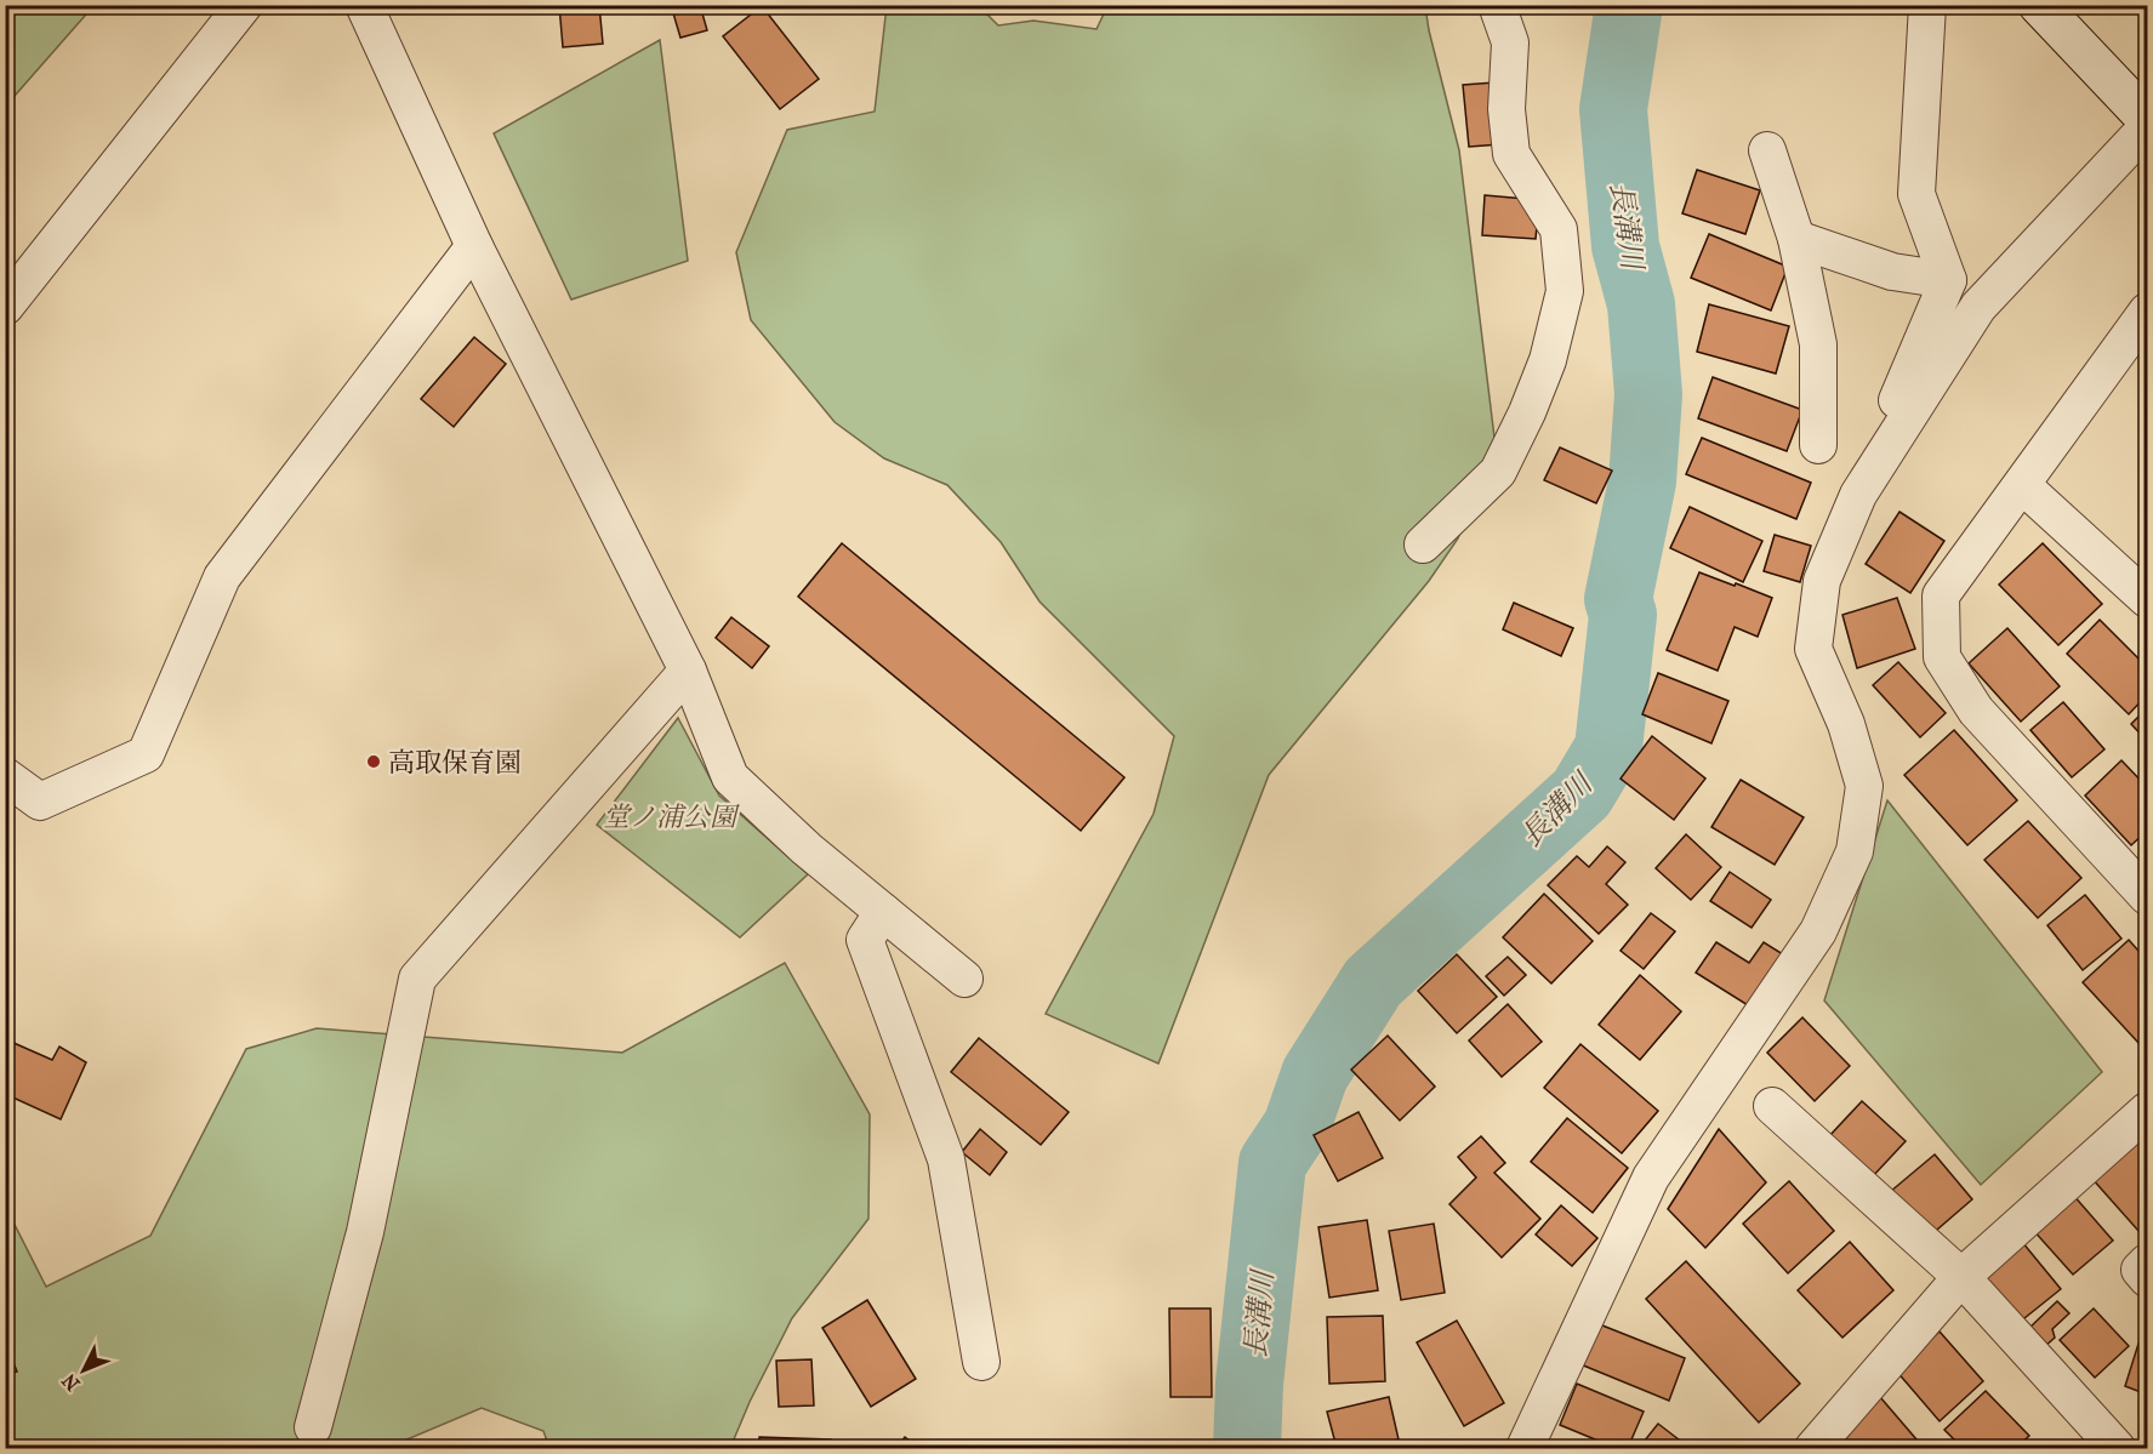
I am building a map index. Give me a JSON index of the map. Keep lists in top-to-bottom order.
{
  "water": ["長溝川"],
  "parks": ["堂ノ浦公園"],
  "places": ["高取保育園"],
  "north": "bottom left"
}
